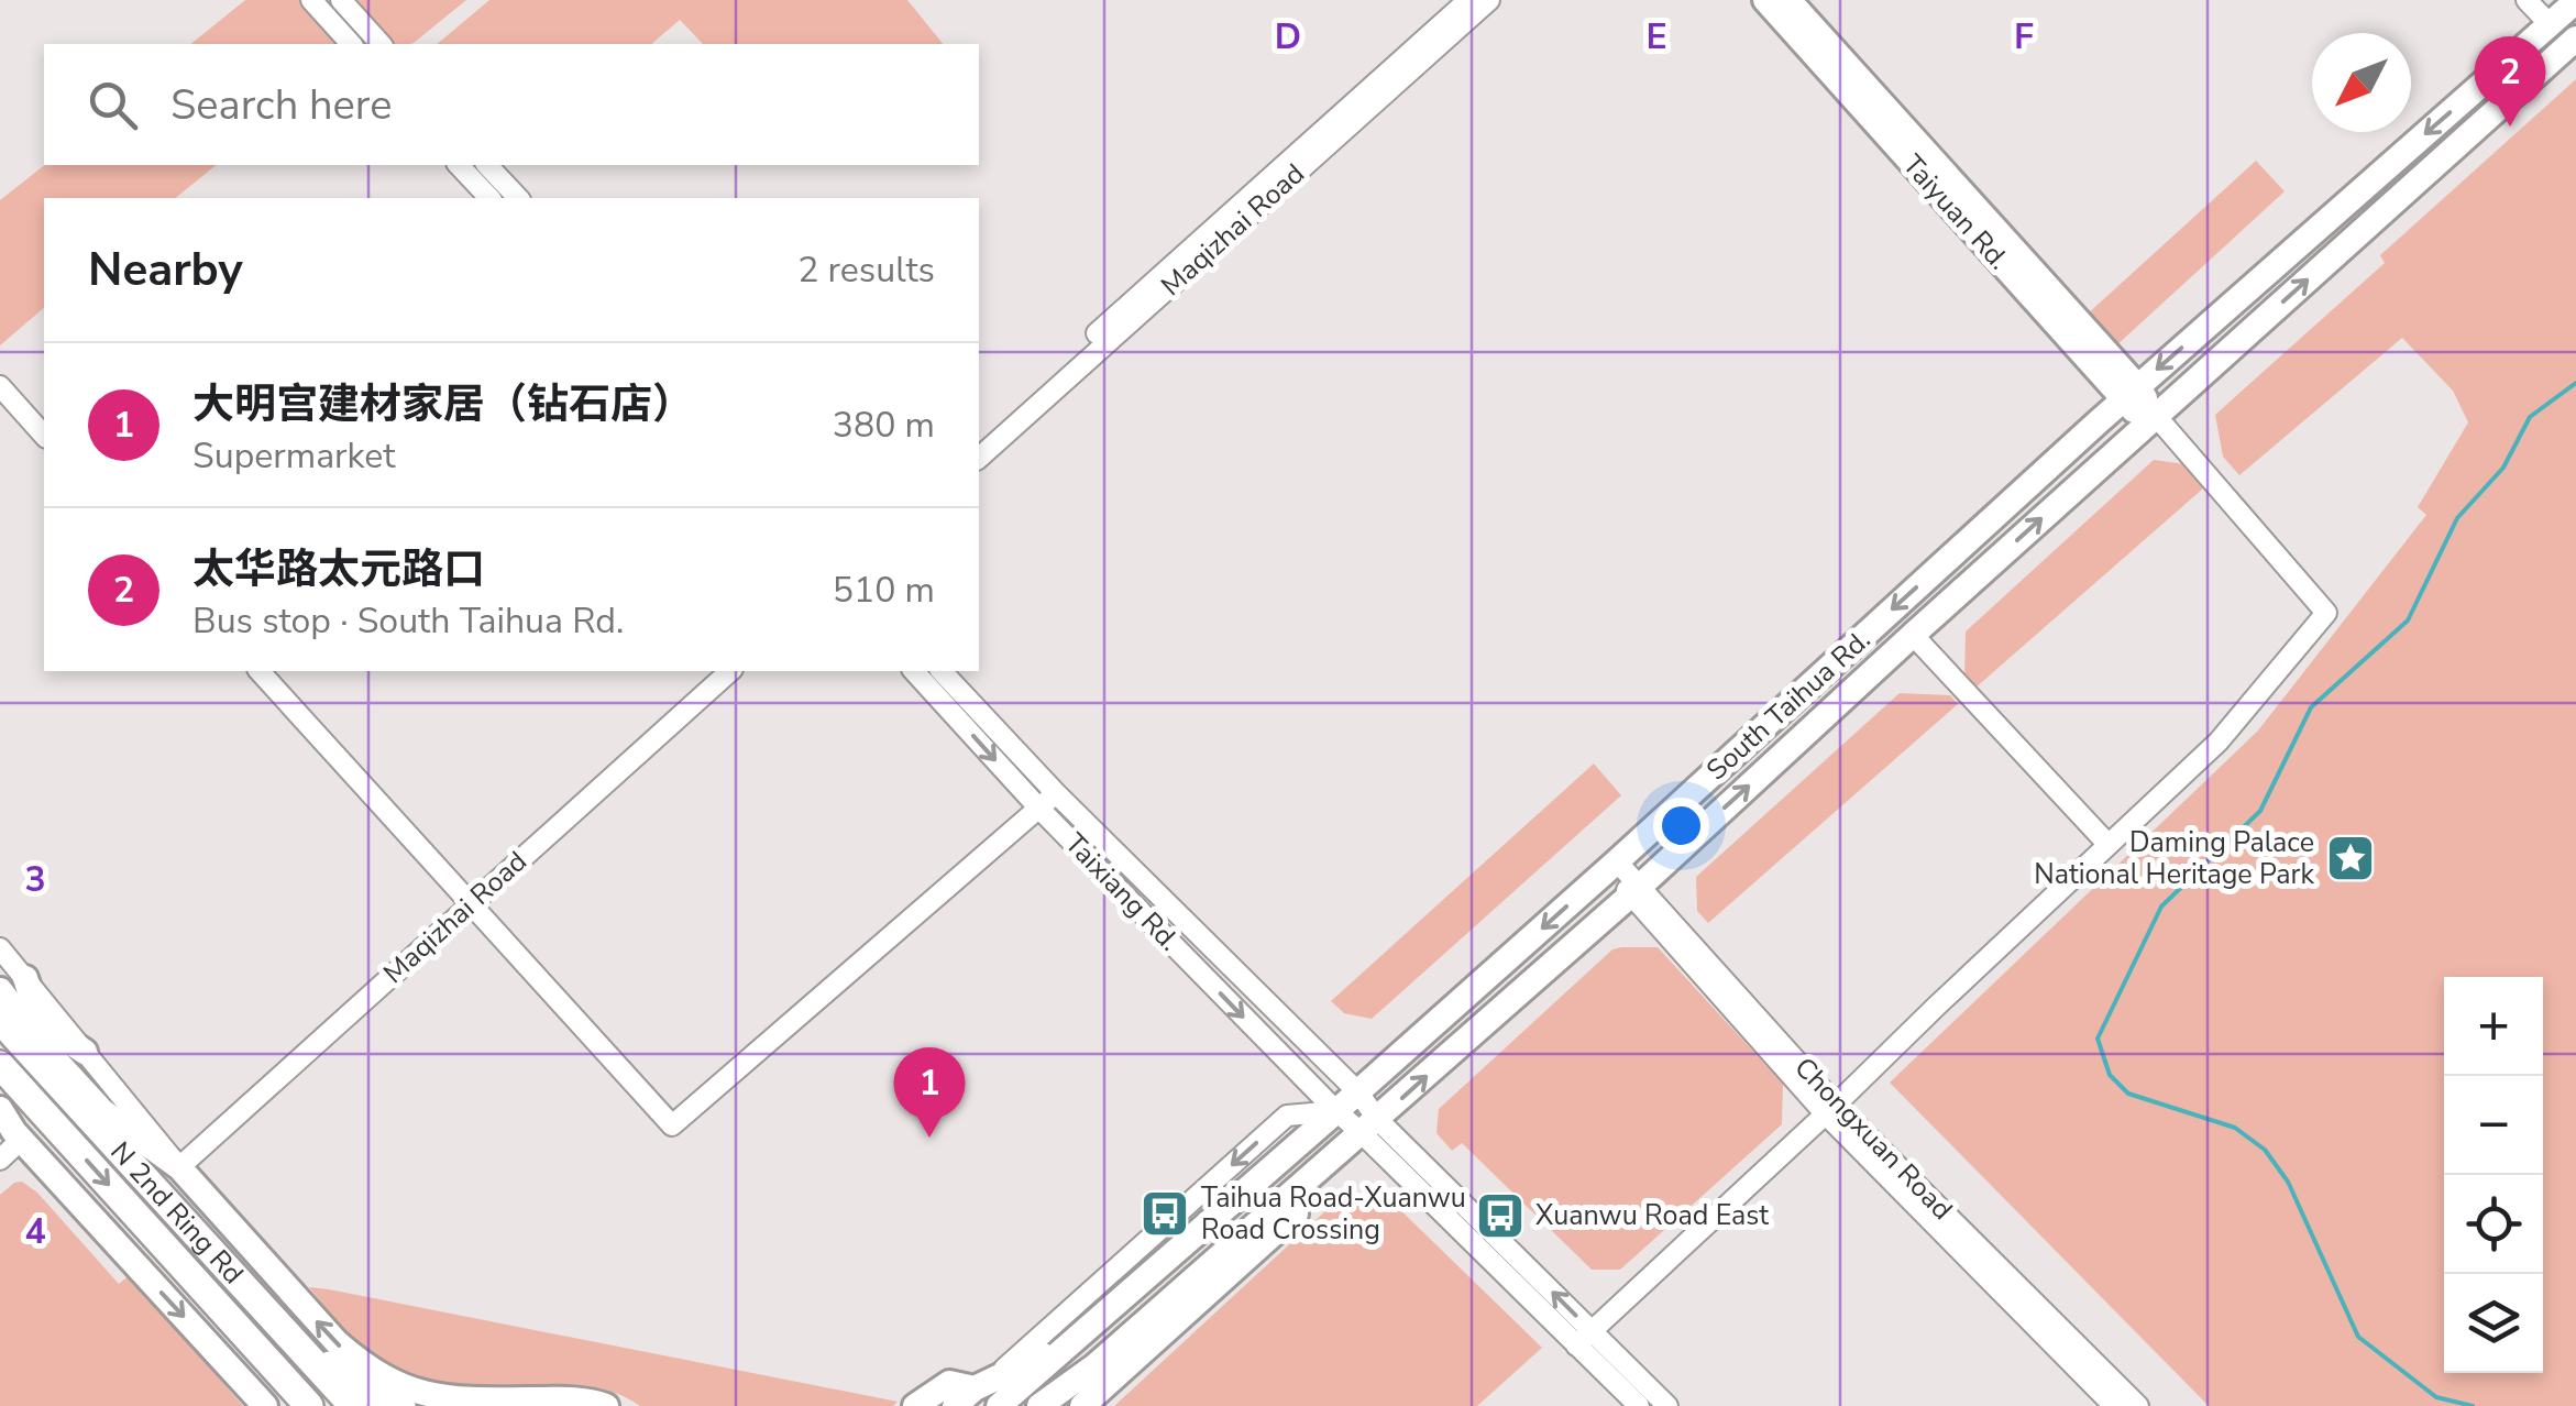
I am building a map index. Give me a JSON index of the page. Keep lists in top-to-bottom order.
{
  "streets": {
    "highway": ["N 2nd Ring Rd"],
    "main road": ["Taiyuan Rd.", "South Taihua Rd."],
    "street": ["Maqizhai Road", "Taixiang Rd.", "Chongxuan Road"]
  },
  "crossings": [
    ["Taiyuan Rd.", "South Taihua Rd."],
    ["South Taihua Rd.", "Taixiang Rd."],
    ["South Taihua Rd.", "Chongxuan Road"]
  ],
  "places": {
    "place": ["Daming Palace National Heritage Park"],
    "bus stop": ["Taihua Road-Xuanwu Road Crossing", "Xuanwu Road East"]
  },
  "north": "bottom left",
  "page": {
    "pins": ["2", "1"],
    "search": "Search here",
    "heading": ["Nearby", "2 results"],
    "list": [
      {
        "mark": "1",
        "name": "大明宫建材家居（钻石店）",
        "note": "Supermarket",
        "value": "380 m"
      },
      {
        "mark": "2",
        "name": "太华路太元路口",
        "note": "Bus stop · South Taihua Rd.",
        "value": "510 m"
      }
    ],
    "map_buttons": ["+", "−"]
  },
  "grid": {
    "columns": ["D", "E", "F"],
    "rows": ["3", "4"]
  }
}
